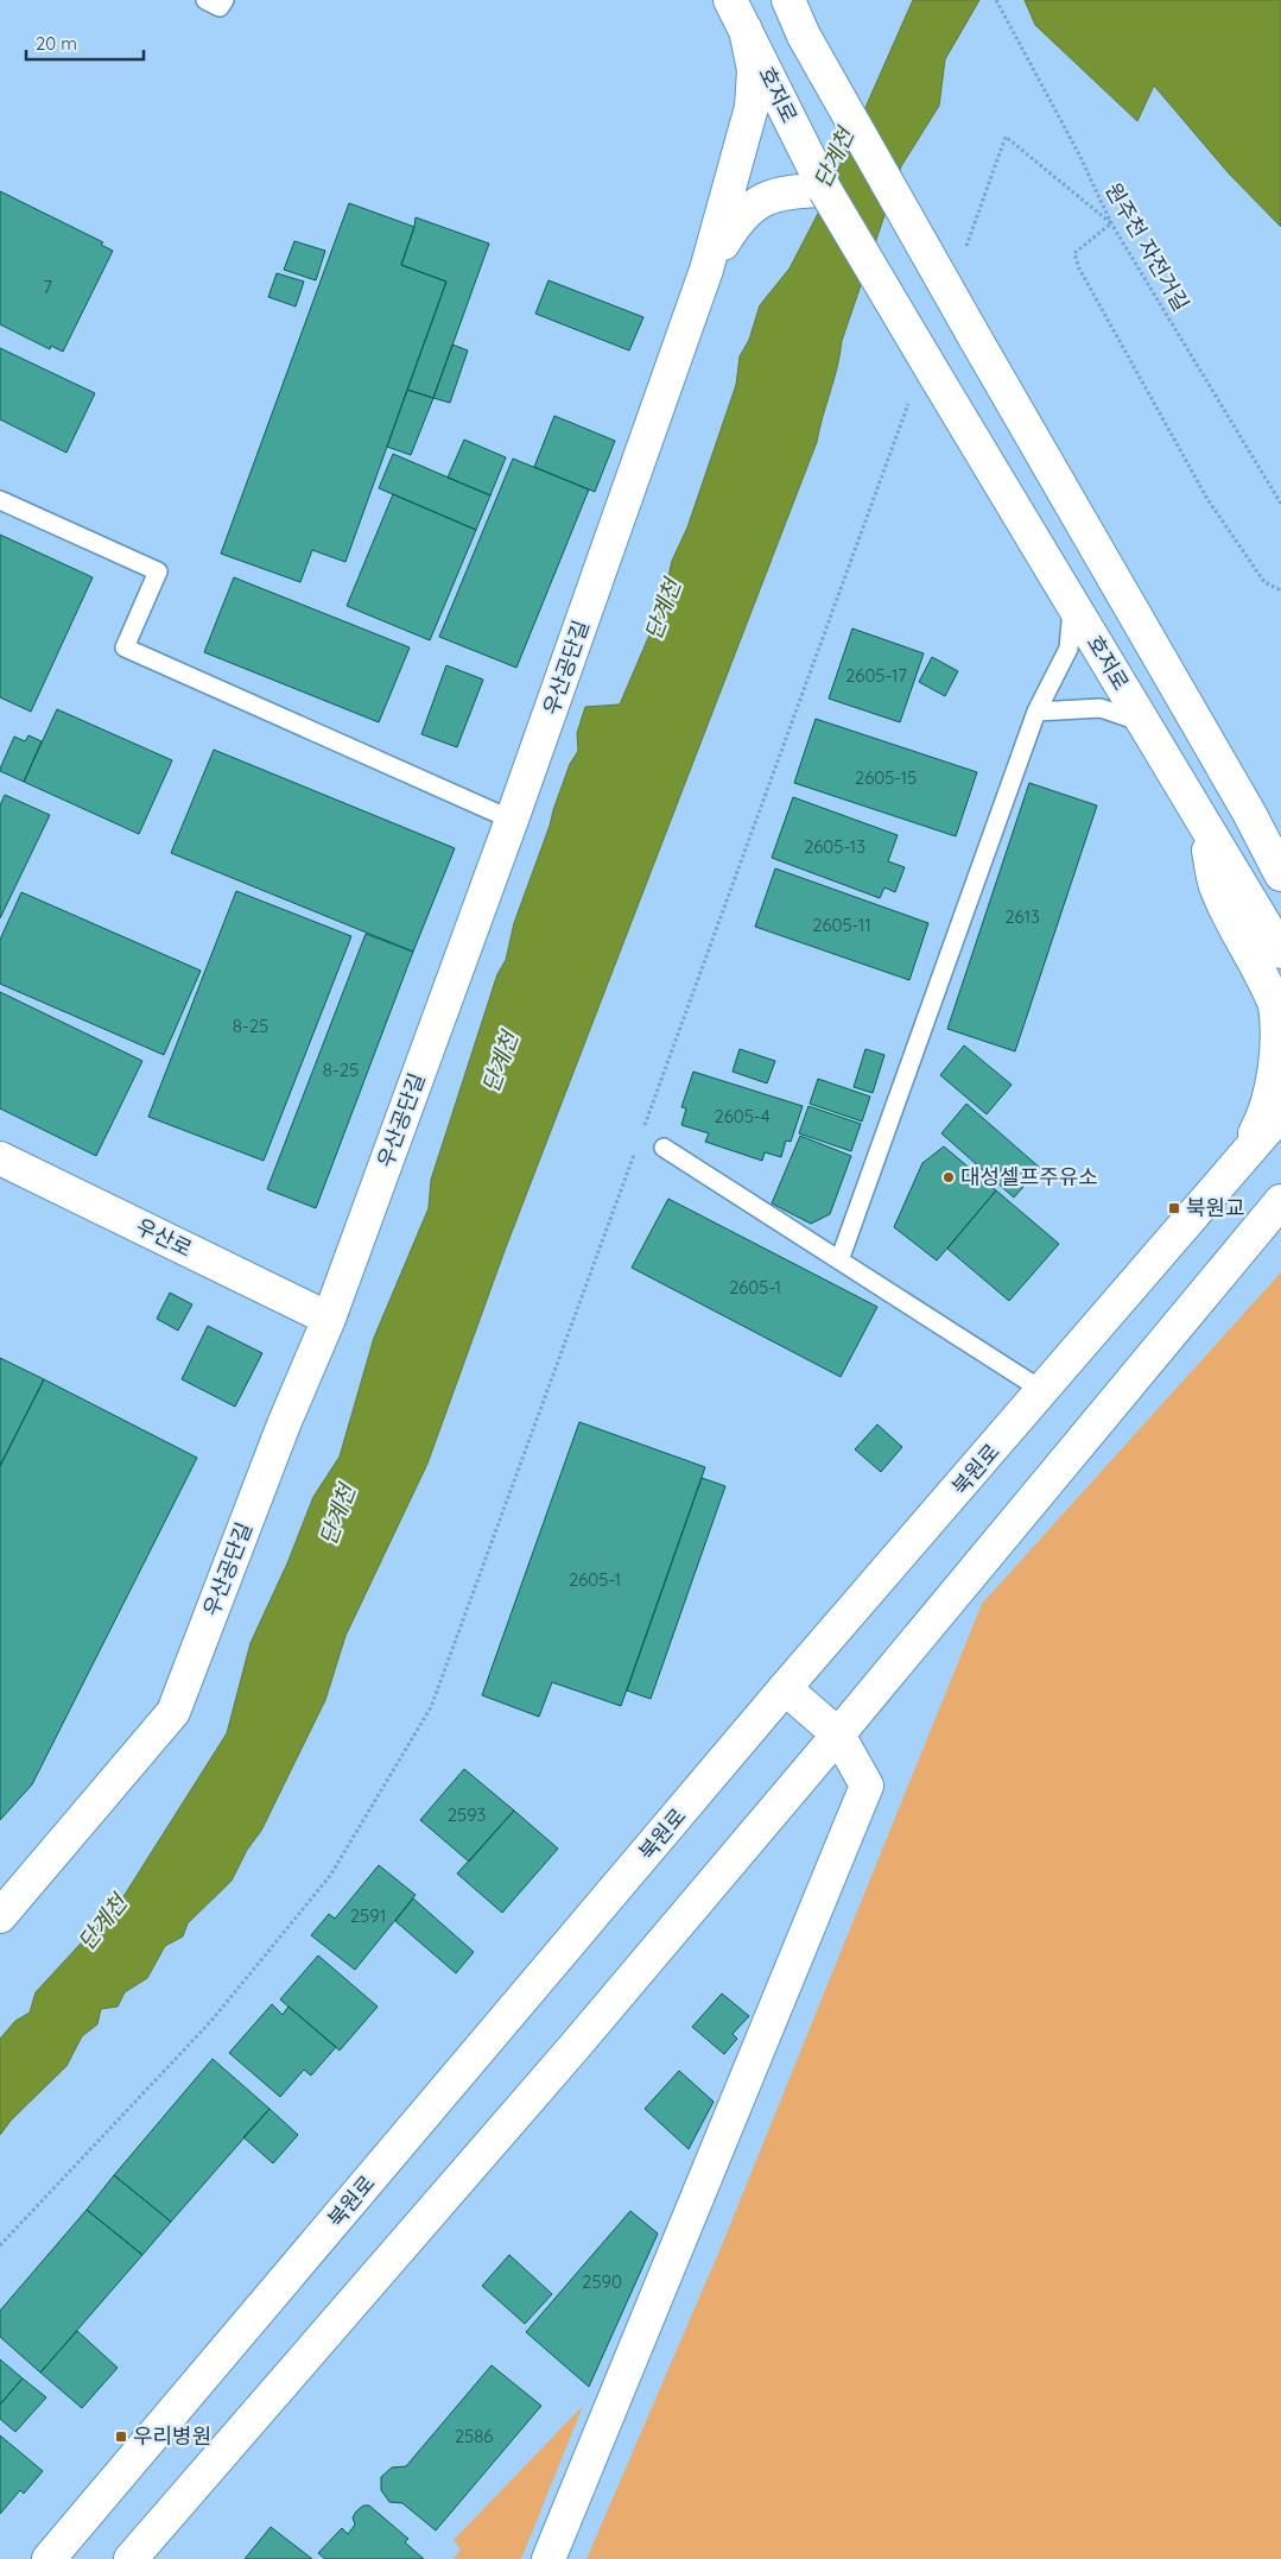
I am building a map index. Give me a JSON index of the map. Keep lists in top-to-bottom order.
{
  "streets": {
    "street": [
      "호저로",
      "우산공단길",
      "우산로",
      "북원로"
    ],
    "path": ["원주천 자전거길"]
  },
  "crossings": [
    ["우산공단길", "우산로"]
  ],
  "water": ["단계천"],
  "places": {
    "other": ["대성셀프주유소"],
    "transit": ["북원교", "우리병원"]
  },
  "house_numbers": [
    "7",
    "2605-17",
    "2605-15",
    "2605-13",
    "2613",
    "2605-11",
    "8-25",
    "8-25",
    "2605-4",
    "2605-1",
    "2605-1",
    "2593",
    "2591",
    "2590",
    "2586"
  ],
  "scale_bar": "20 m"
}
